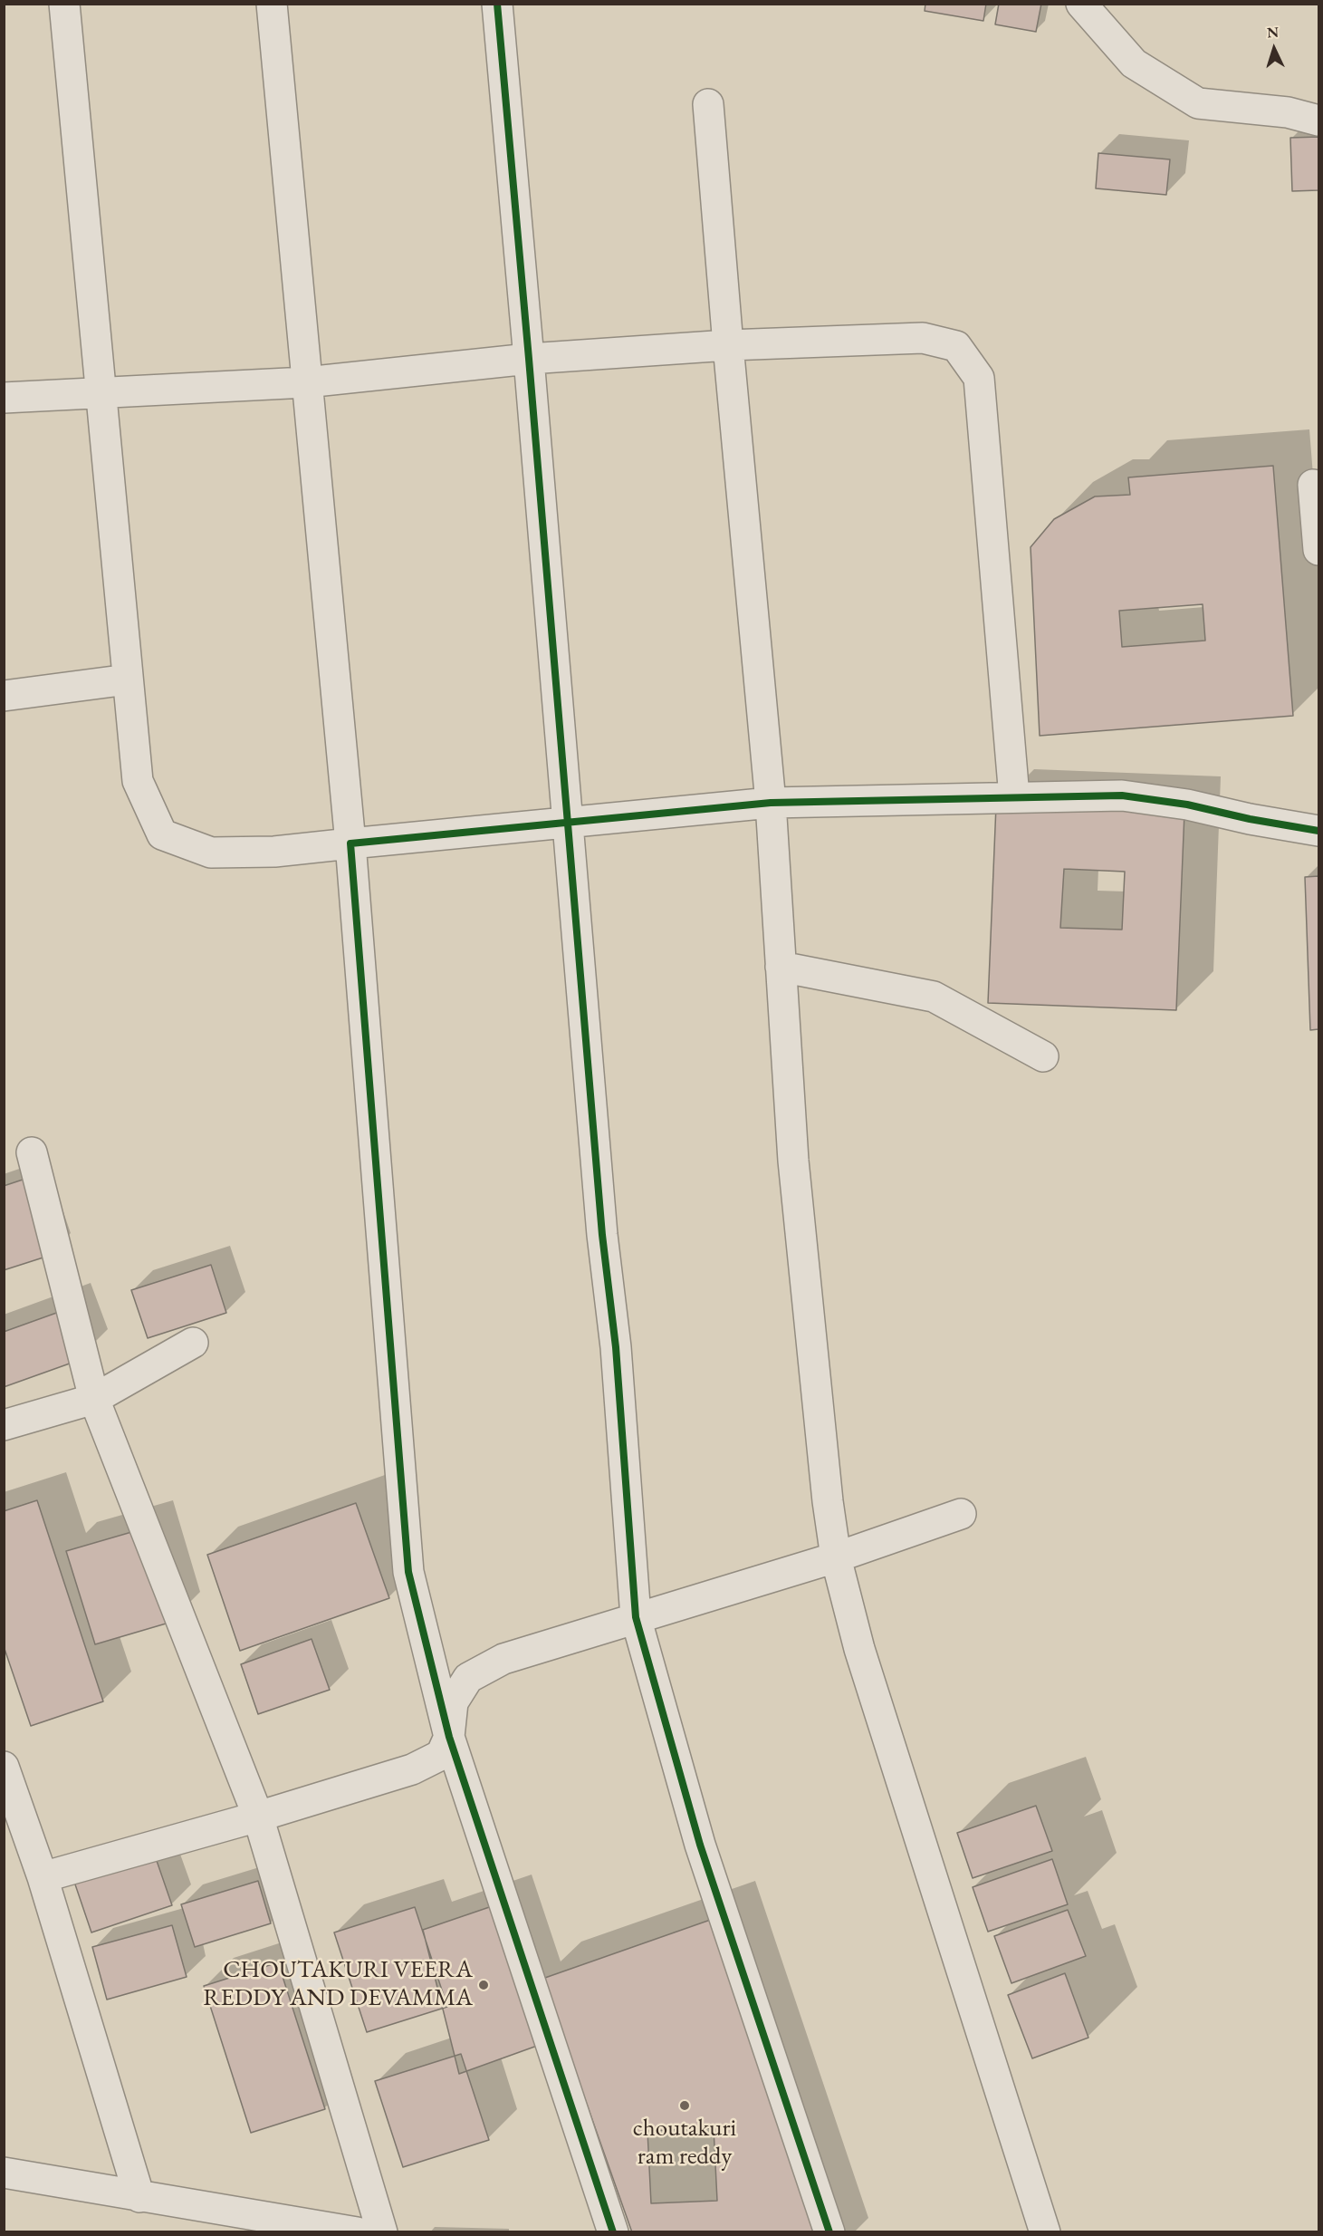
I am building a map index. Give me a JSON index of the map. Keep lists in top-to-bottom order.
{
  "places": ["CHOUTAKURI VEERA REDDY AND DEVAMMA", "choutakuri ram reddy"],
  "north": "top"
}
